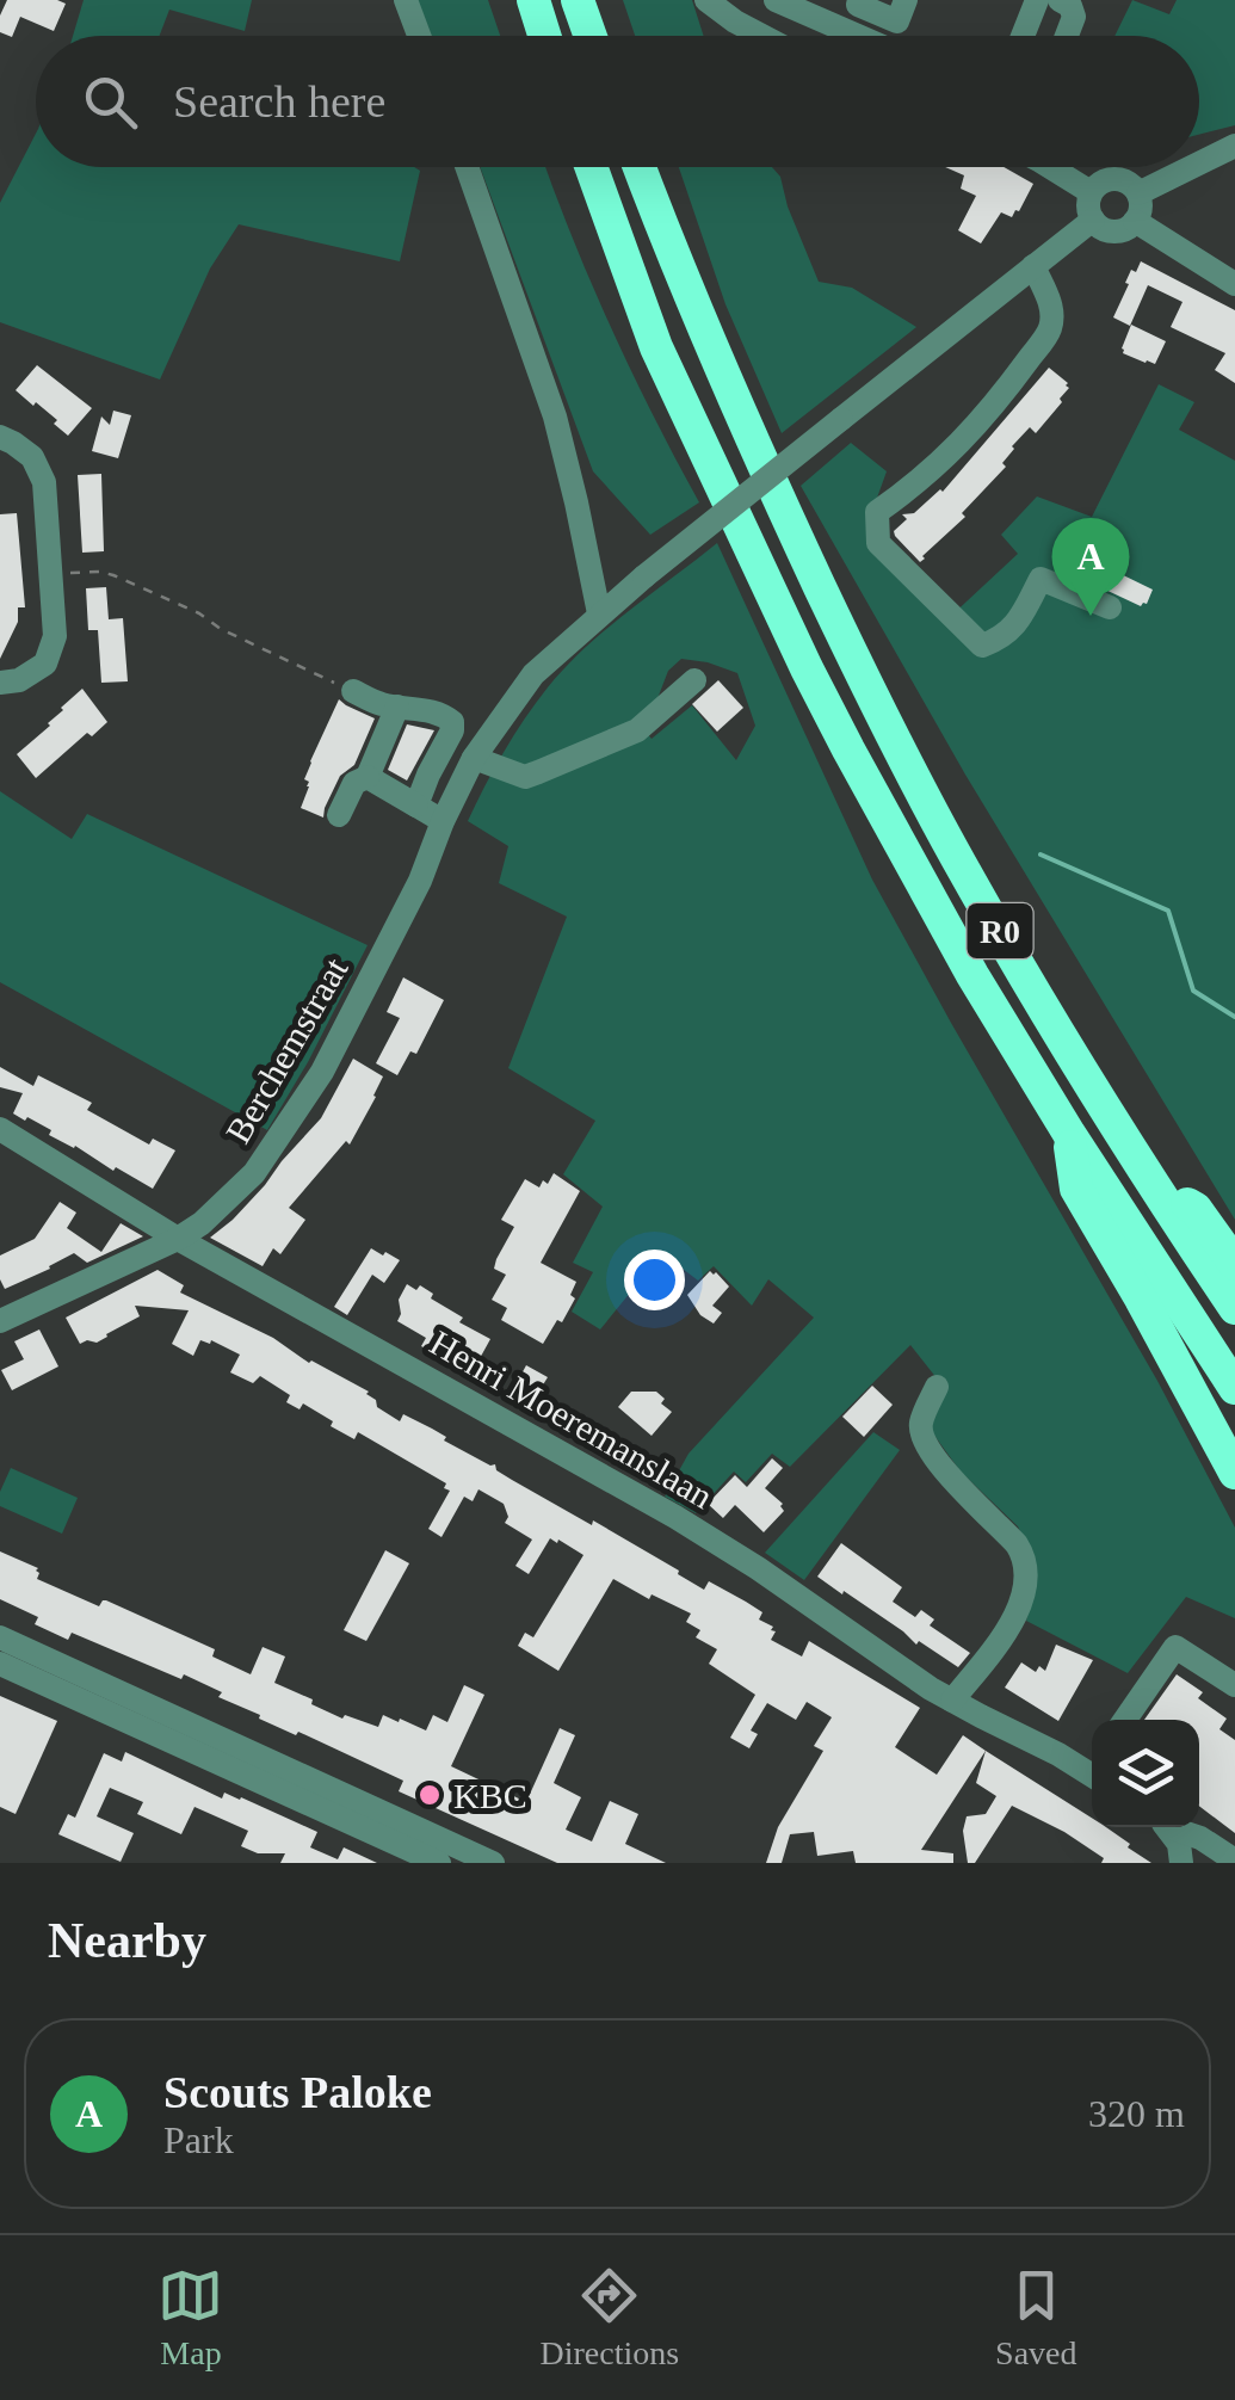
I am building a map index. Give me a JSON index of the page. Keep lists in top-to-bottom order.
{
  "streets": {
    "highway": ["R0"],
    "street": ["Berchemstraat", "Henri Moeremanslaan"]
  },
  "crossings": [
    ["Berchemstraat", "Henri Moeremanslaan"]
  ],
  "places": ["KBC"],
  "page": {
    "search": "Search here",
    "pins": "A",
    "heading": "Nearby",
    "list": [
      {
        "mark": "A",
        "name": "Scouts Paloke",
        "note": "Park",
        "value": "320 m"
      }
    ],
    "nav": ["Map", "Directions", "Saved"]
  }
}
